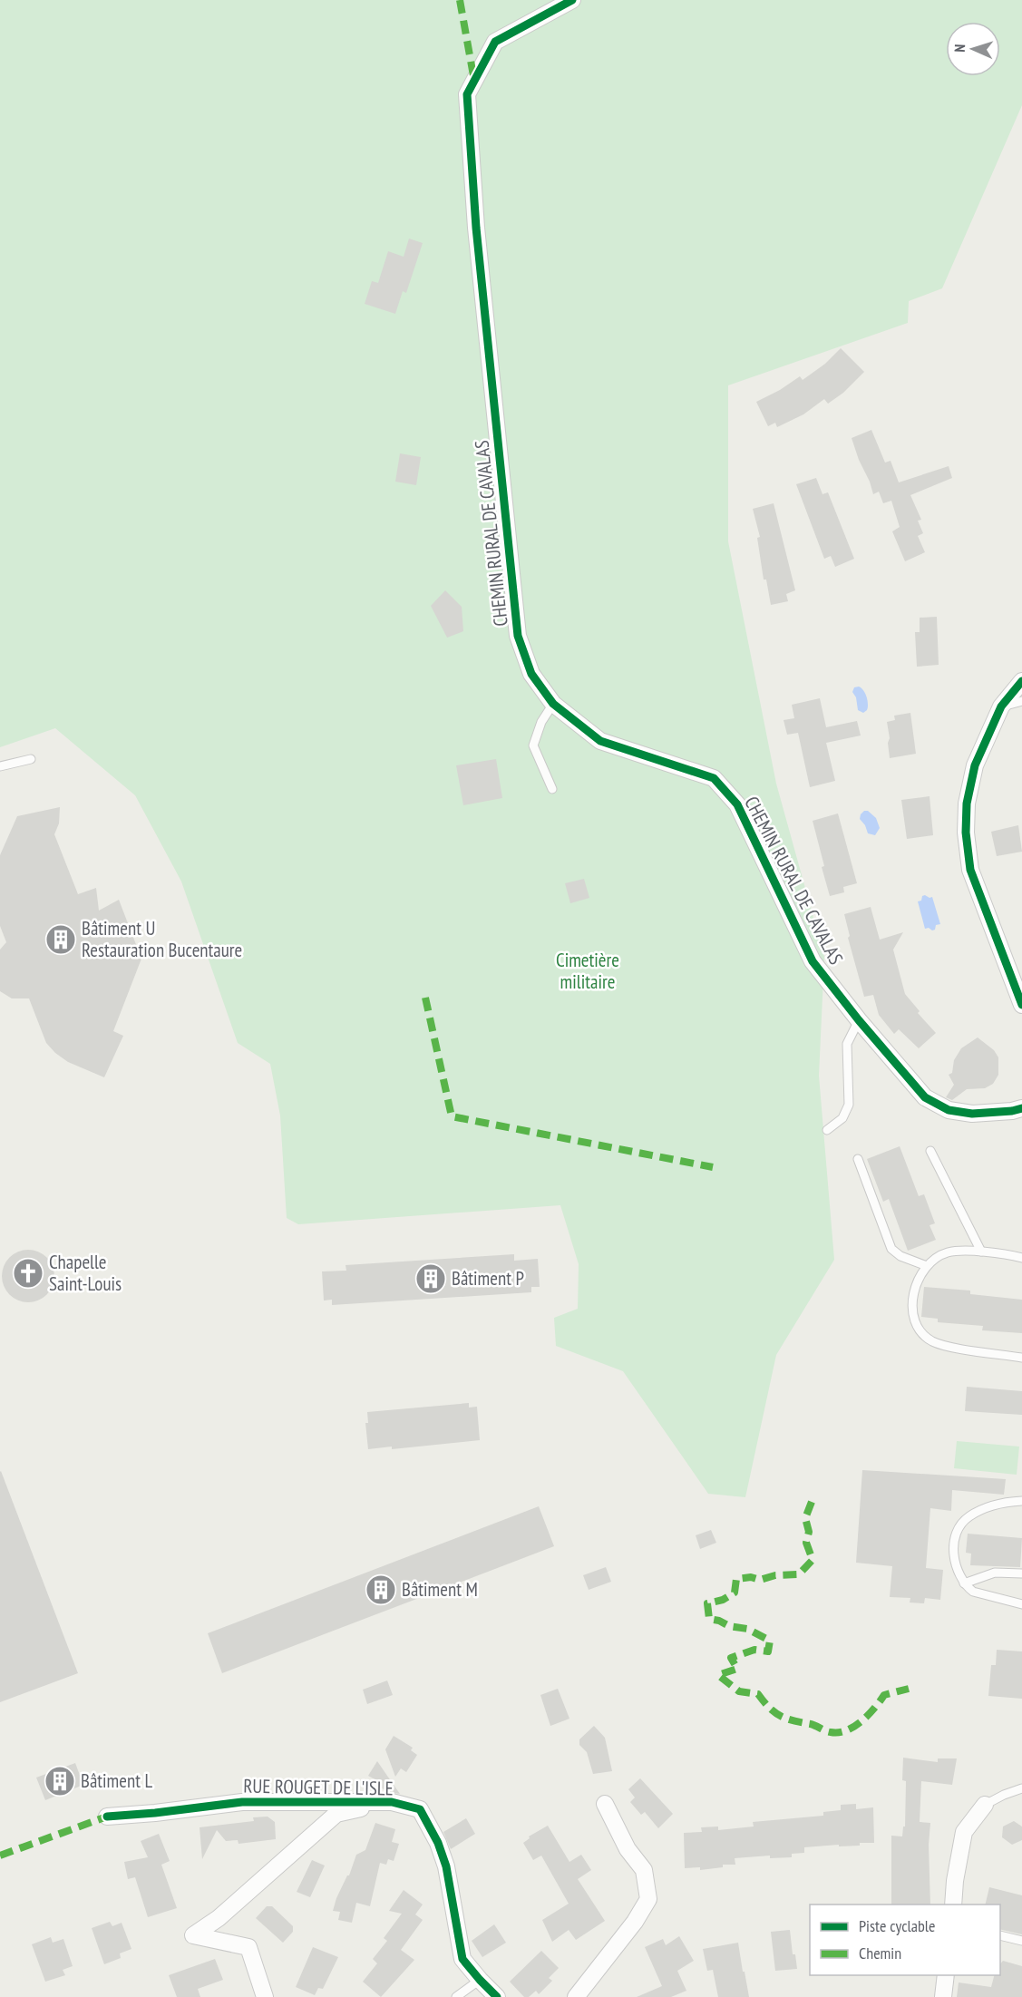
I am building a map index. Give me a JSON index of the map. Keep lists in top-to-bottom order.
{
  "streets": {
    "street": ["CHEMIN RURAL DE CAVALAS", "RUE ROUGET DE L'ISLE"]
  },
  "parks": ["Cimetière militaire"],
  "places": {
    "building": [
      "Bâtiment U Restauration Bucentaure",
      "Bâtiment P",
      "Bâtiment M",
      "Bâtiment L"
    ],
    "church": ["Chapelle Saint-Louis"]
  },
  "legend": ["Piste cyclable", "Chemin"],
  "north": "left"
}
